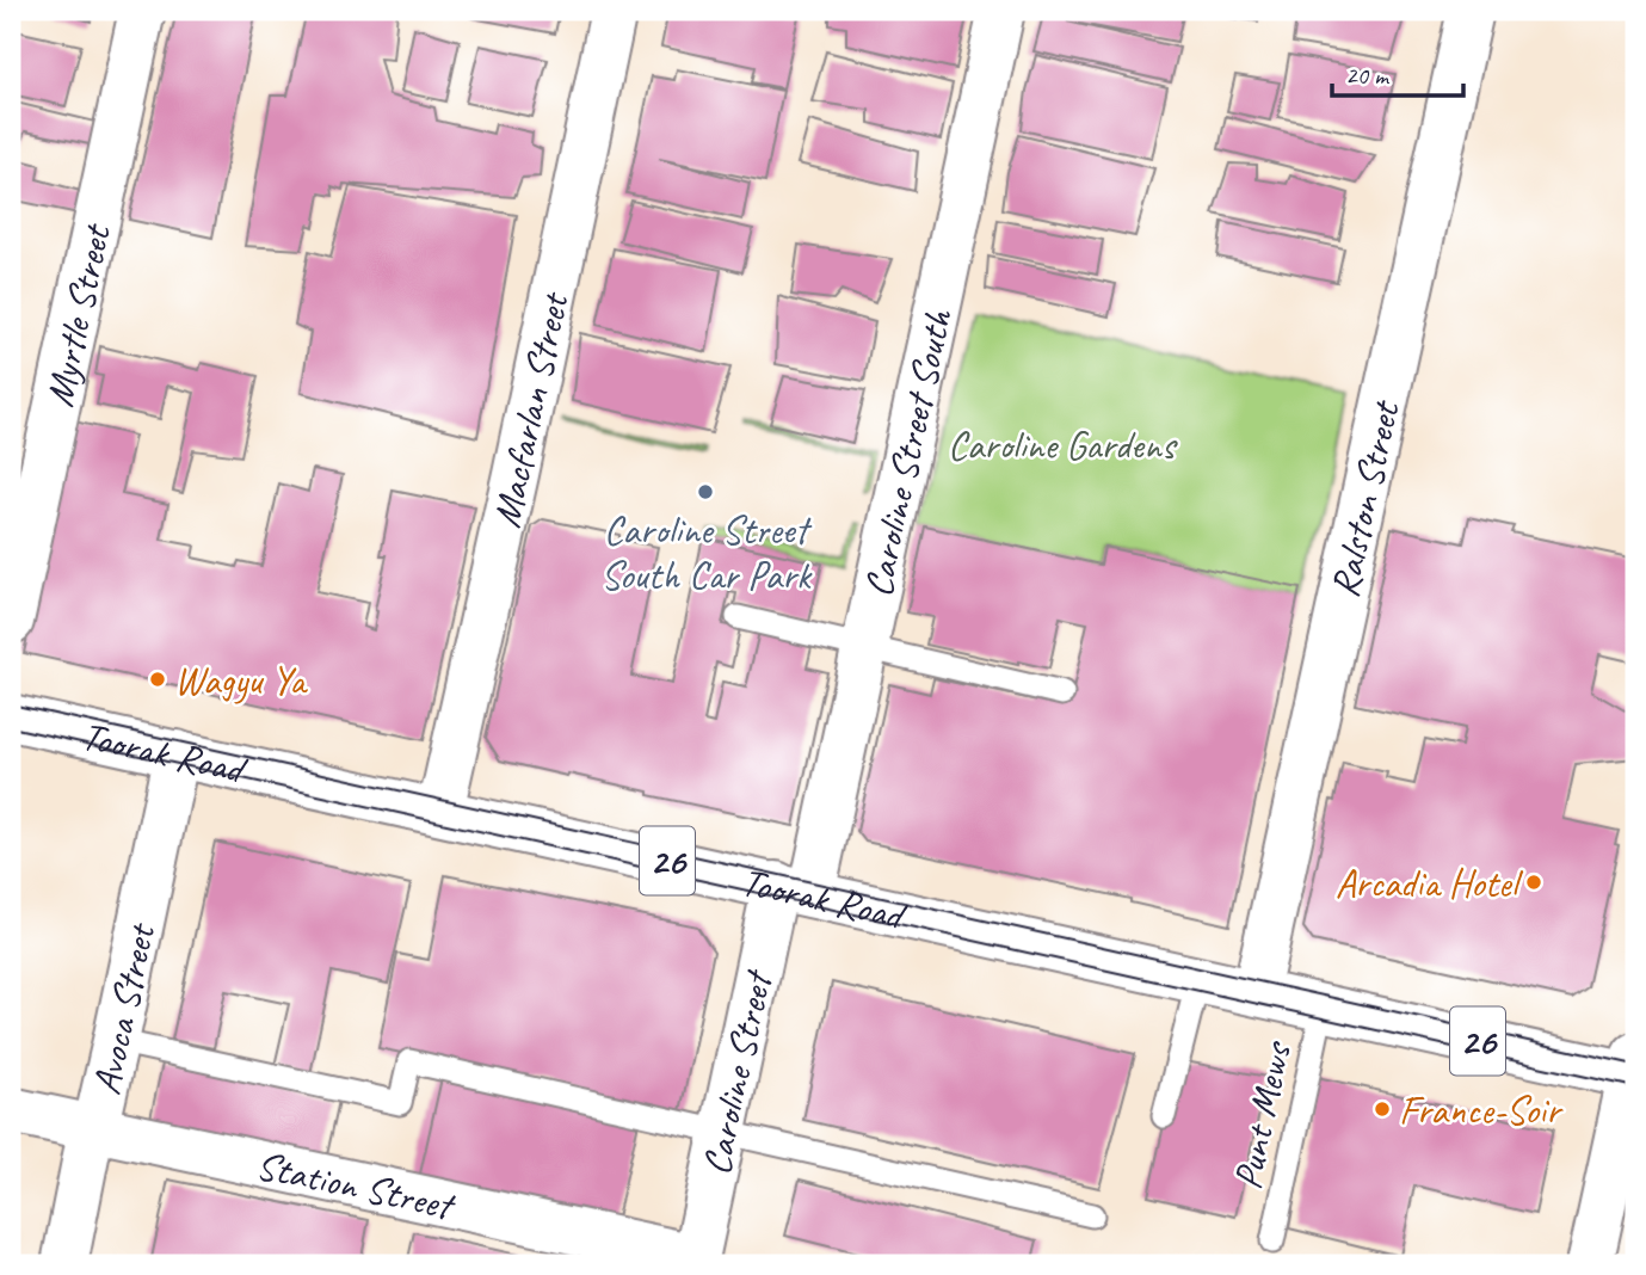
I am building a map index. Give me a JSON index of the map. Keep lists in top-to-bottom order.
{
  "streets": {
    "main road": [
      "Myrtle Street",
      "Macfarlan Street",
      "Caroline Street South",
      "Ralston Street",
      "Toorak Road",
      "26",
      "Avoca Street",
      "Caroline Street",
      "Station Street"
    ],
    "lane": ["Punt Mews"]
  },
  "crossings": [
    ["Macfarlan Street", "Toorak Road"],
    ["Caroline Street South", "Toorak Road"],
    ["Caroline Street South", "Caroline Street"],
    ["Ralston Street", "Toorak Road"],
    ["Toorak Road", "Avoca Street"],
    ["Toorak Road", "Caroline Street"],
    ["Toorak Road", "Punt Mews"],
    ["Avoca Street", "Station Street"],
    ["Caroline Street", "Station Street"]
  ],
  "parks": ["Caroline Gardens"],
  "places": [
    "Caroline Street South Car Park",
    "Wagyu Ya",
    "Arcadia Hotel",
    "France-Soir"
  ],
  "scale_bar": "20 m"
}
